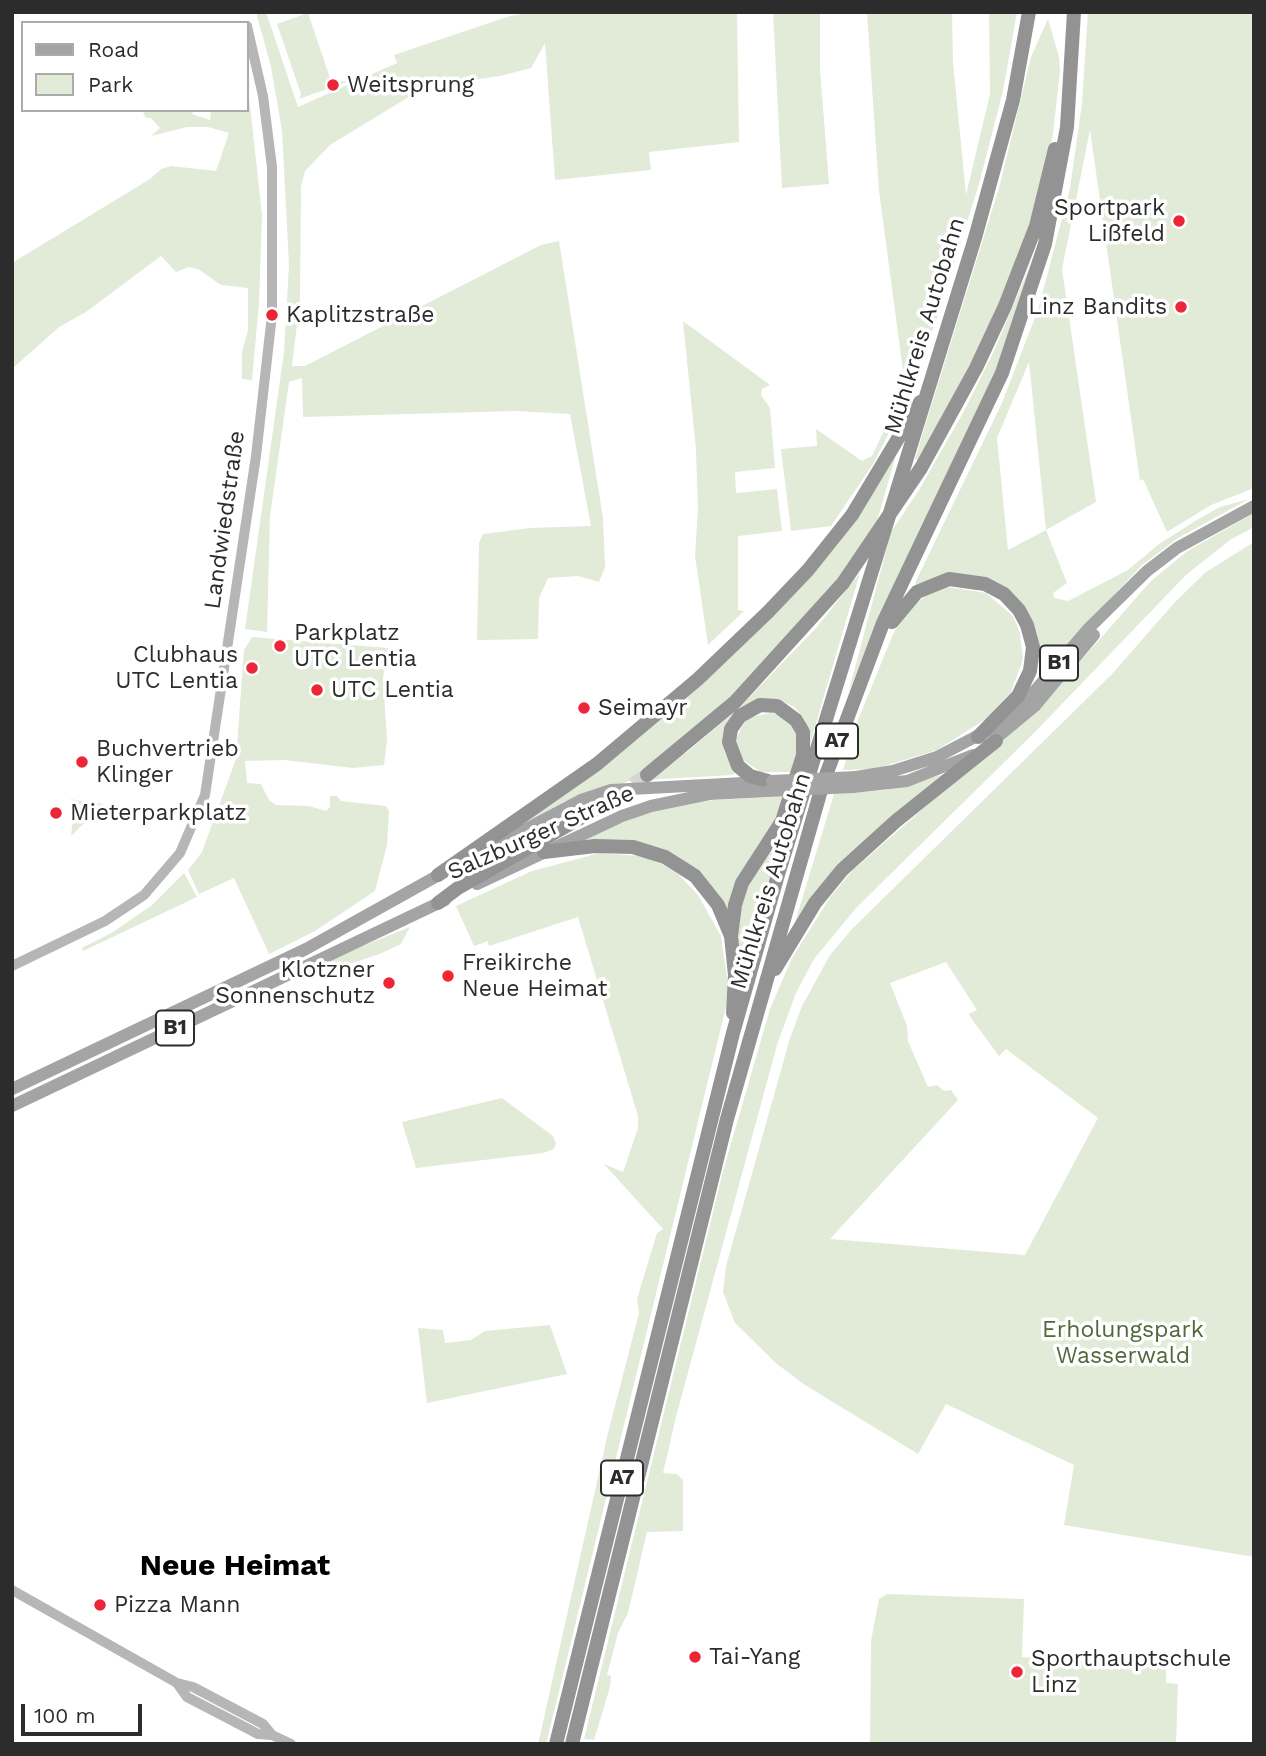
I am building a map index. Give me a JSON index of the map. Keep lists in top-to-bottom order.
{
  "streets": {
    "highway": ["Mühlkreis Autobahn", "A7"],
    "main road": ["Landwiedstraße", "B1", "Salzburger Straße"]
  },
  "districts": ["Neue Heimat"],
  "parks": ["Erholungspark Wasserwald"],
  "places": [
    "Weitsprung",
    "Sportpark Lißfeld",
    "Linz Bandits",
    "Kaplitzstraße",
    "Parkplatz UTC Lentia",
    "Clubhaus UTC Lentia",
    "UTC Lentia",
    "Seimayr",
    "Buchvertrieb Klinger",
    "Mieterparkplatz",
    "Freikirche Neue Heimat",
    "Klotzner Sonnenschutz",
    "Pizza Mann",
    "Tai-Yang",
    "Sporthauptschule Linz"
  ],
  "legend": ["Road", "Park"],
  "scale_bar": "100 m"
}
